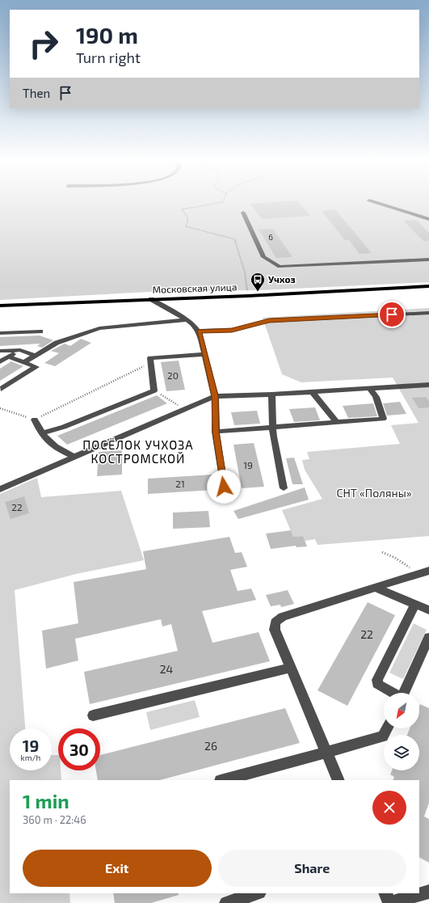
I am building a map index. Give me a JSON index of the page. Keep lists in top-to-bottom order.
{
  "streets": {
    "main road": ["Московская улица"]
  },
  "districts": ["ПОСЁЛОК УЧХОЗА КОСТРОМСКОЙ"],
  "parks": ["СНТ «Поляны»"],
  "places": {
    "bus stop": ["Учхоз"]
  },
  "house_numbers": [
    "6",
    "20",
    "19",
    "21",
    "22",
    "22",
    "24",
    "26"
  ],
  "north": "bottom left",
  "page": {
    "turn": ["190 m", "Turn right"],
    "then": "Then",
    "speed": "19 km/h",
    "limit": "30",
    "heading": ["1 min", "360 m · 22:46"],
    "buttons": ["Exit", "Share"]
  }
}
